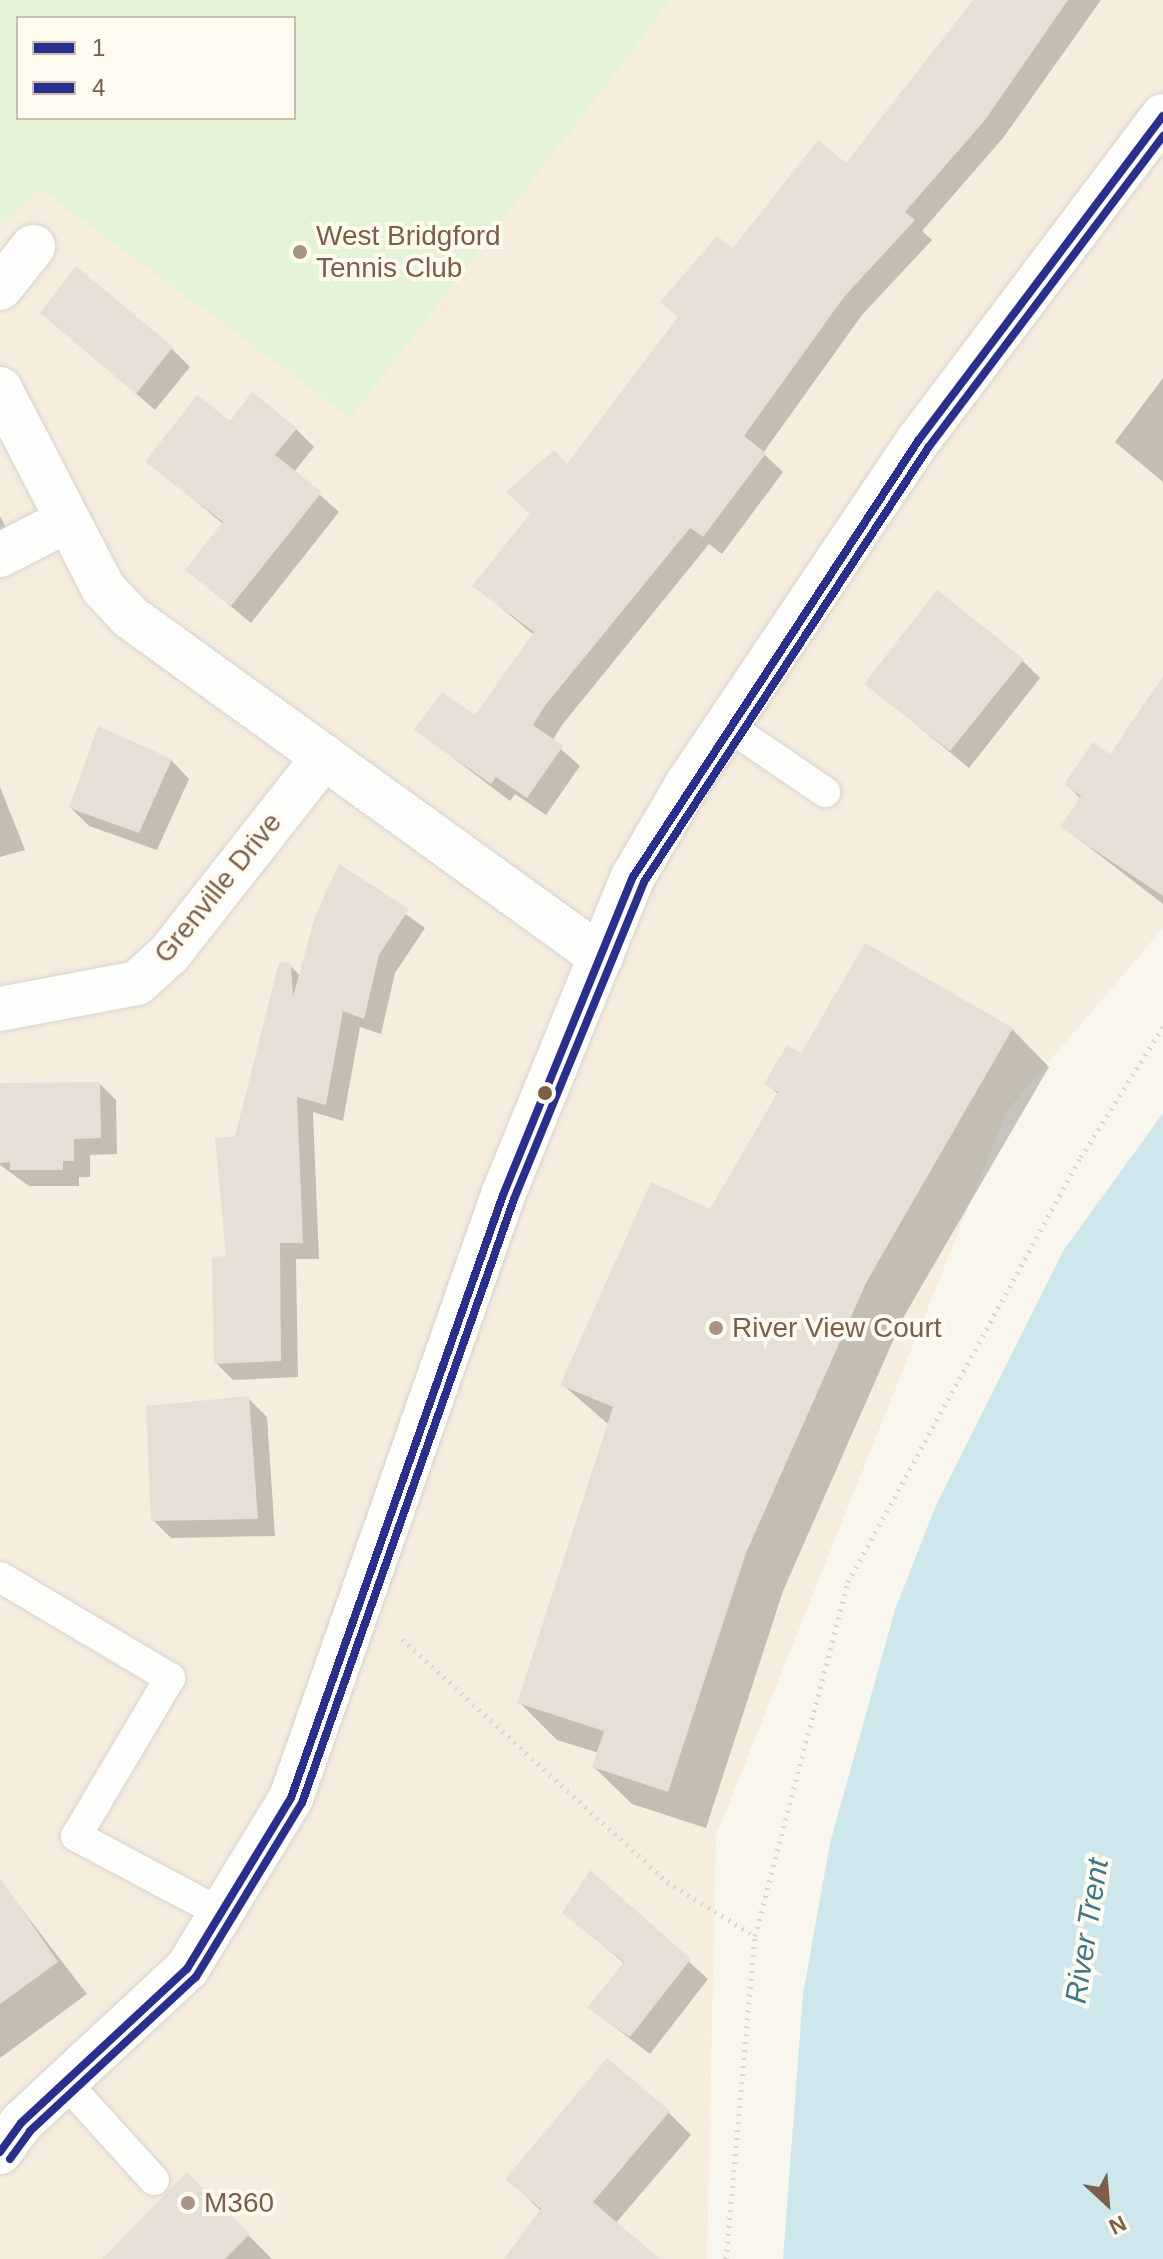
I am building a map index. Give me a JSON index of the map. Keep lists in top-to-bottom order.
{
  "streets": {
    "main road": ["Grenville Drive"]
  },
  "water": ["River Trent"],
  "places": ["West Bridgford Tennis Club", "River View Court", "M360"],
  "lines": ["transit line 1", "transit line 4"],
  "legend": ["1", "4"],
  "north": "bottom right"
}
